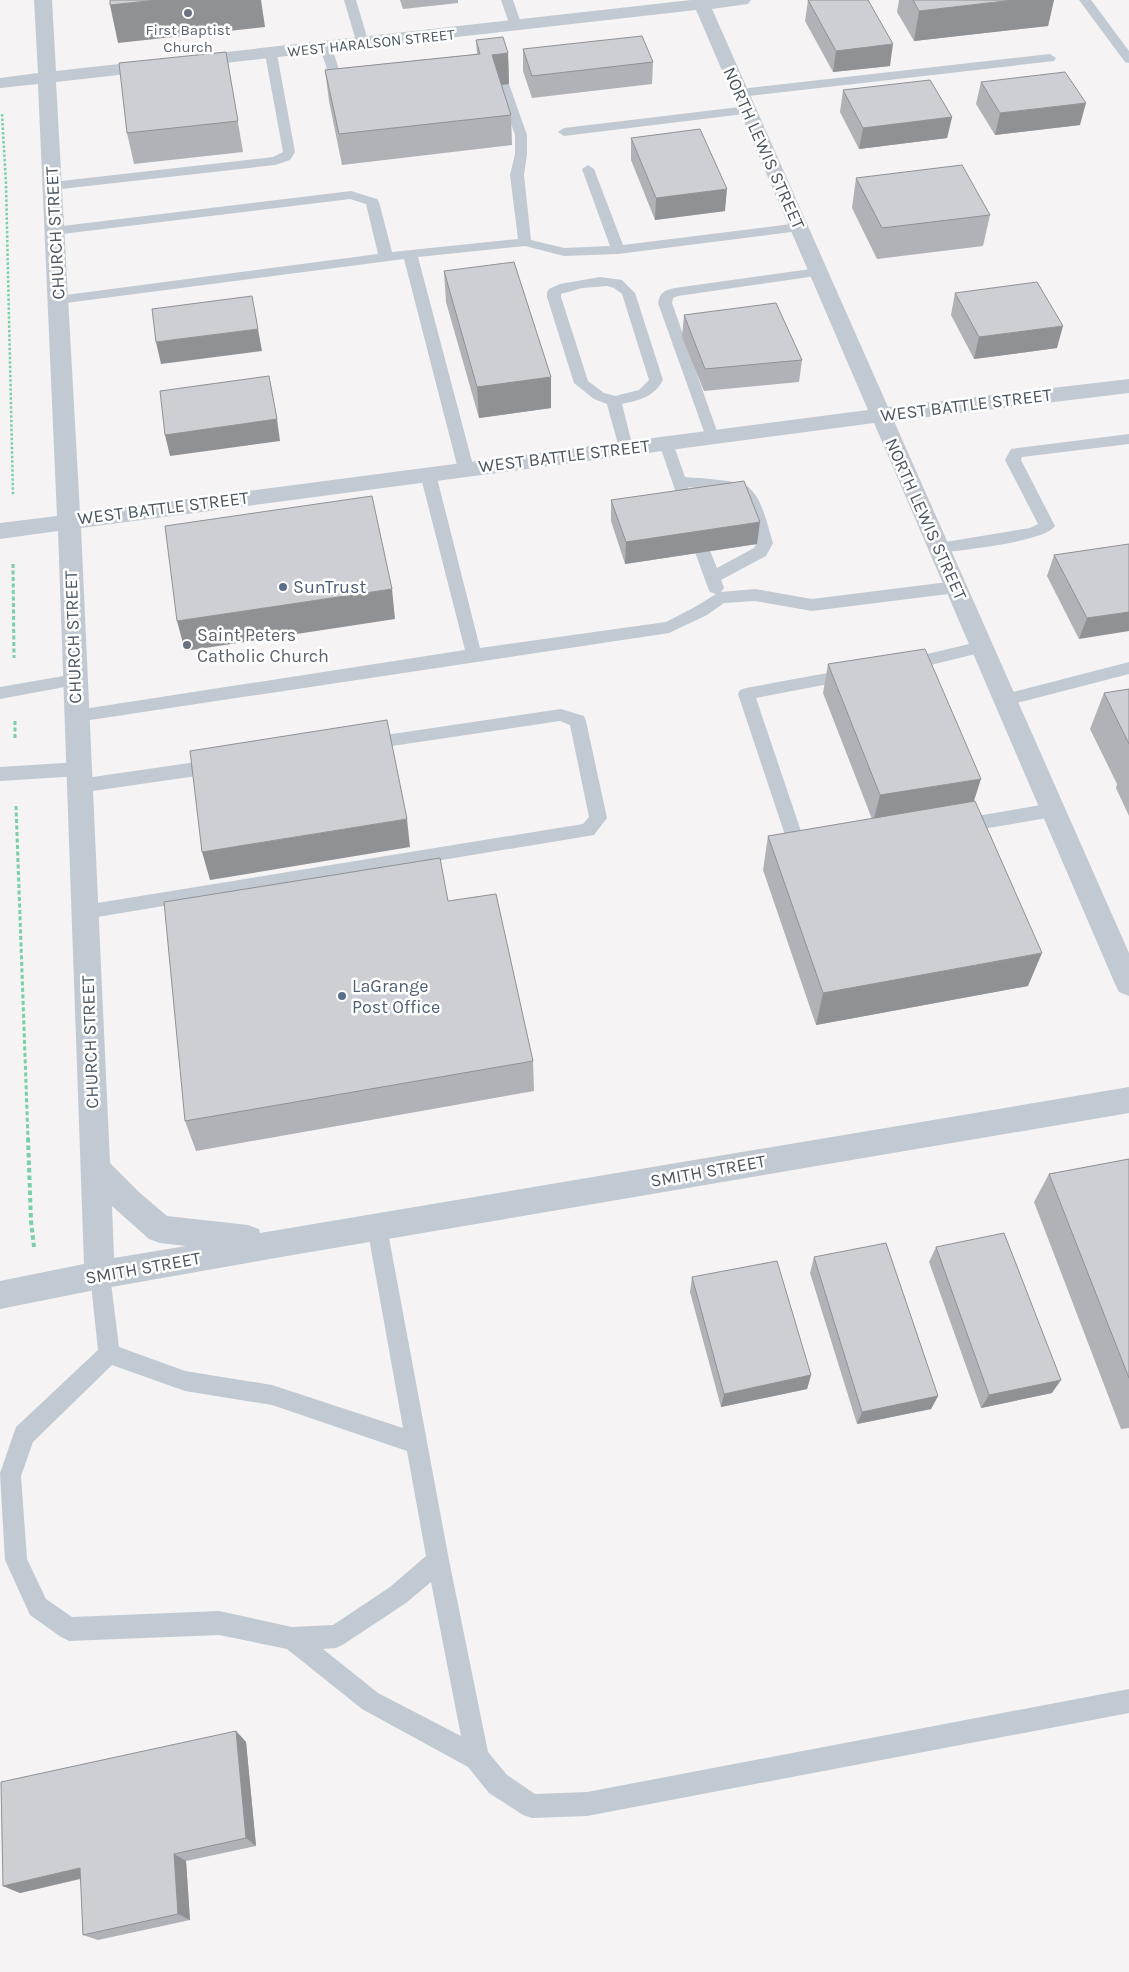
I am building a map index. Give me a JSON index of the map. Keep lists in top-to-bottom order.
{
  "streets": {
    "street": [
      "WEST HARALSON STREET",
      "NORTH LEWIS STREET",
      "CHURCH STREET",
      "WEST BATTLE STREET",
      "SMITH STREET"
    ]
  },
  "crossings": [
    ["WEST HARALSON STREET", "NORTH LEWIS STREET"],
    ["WEST HARALSON STREET", "CHURCH STREET"],
    ["NORTH LEWIS STREET", "WEST BATTLE STREET"],
    ["CHURCH STREET", "WEST BATTLE STREET"],
    ["CHURCH STREET", "SMITH STREET"]
  ],
  "places": [
    "First Baptist Church",
    "SunTrust",
    "Saint Peters Catholic Church",
    "LaGrange Post Office"
  ]
}
